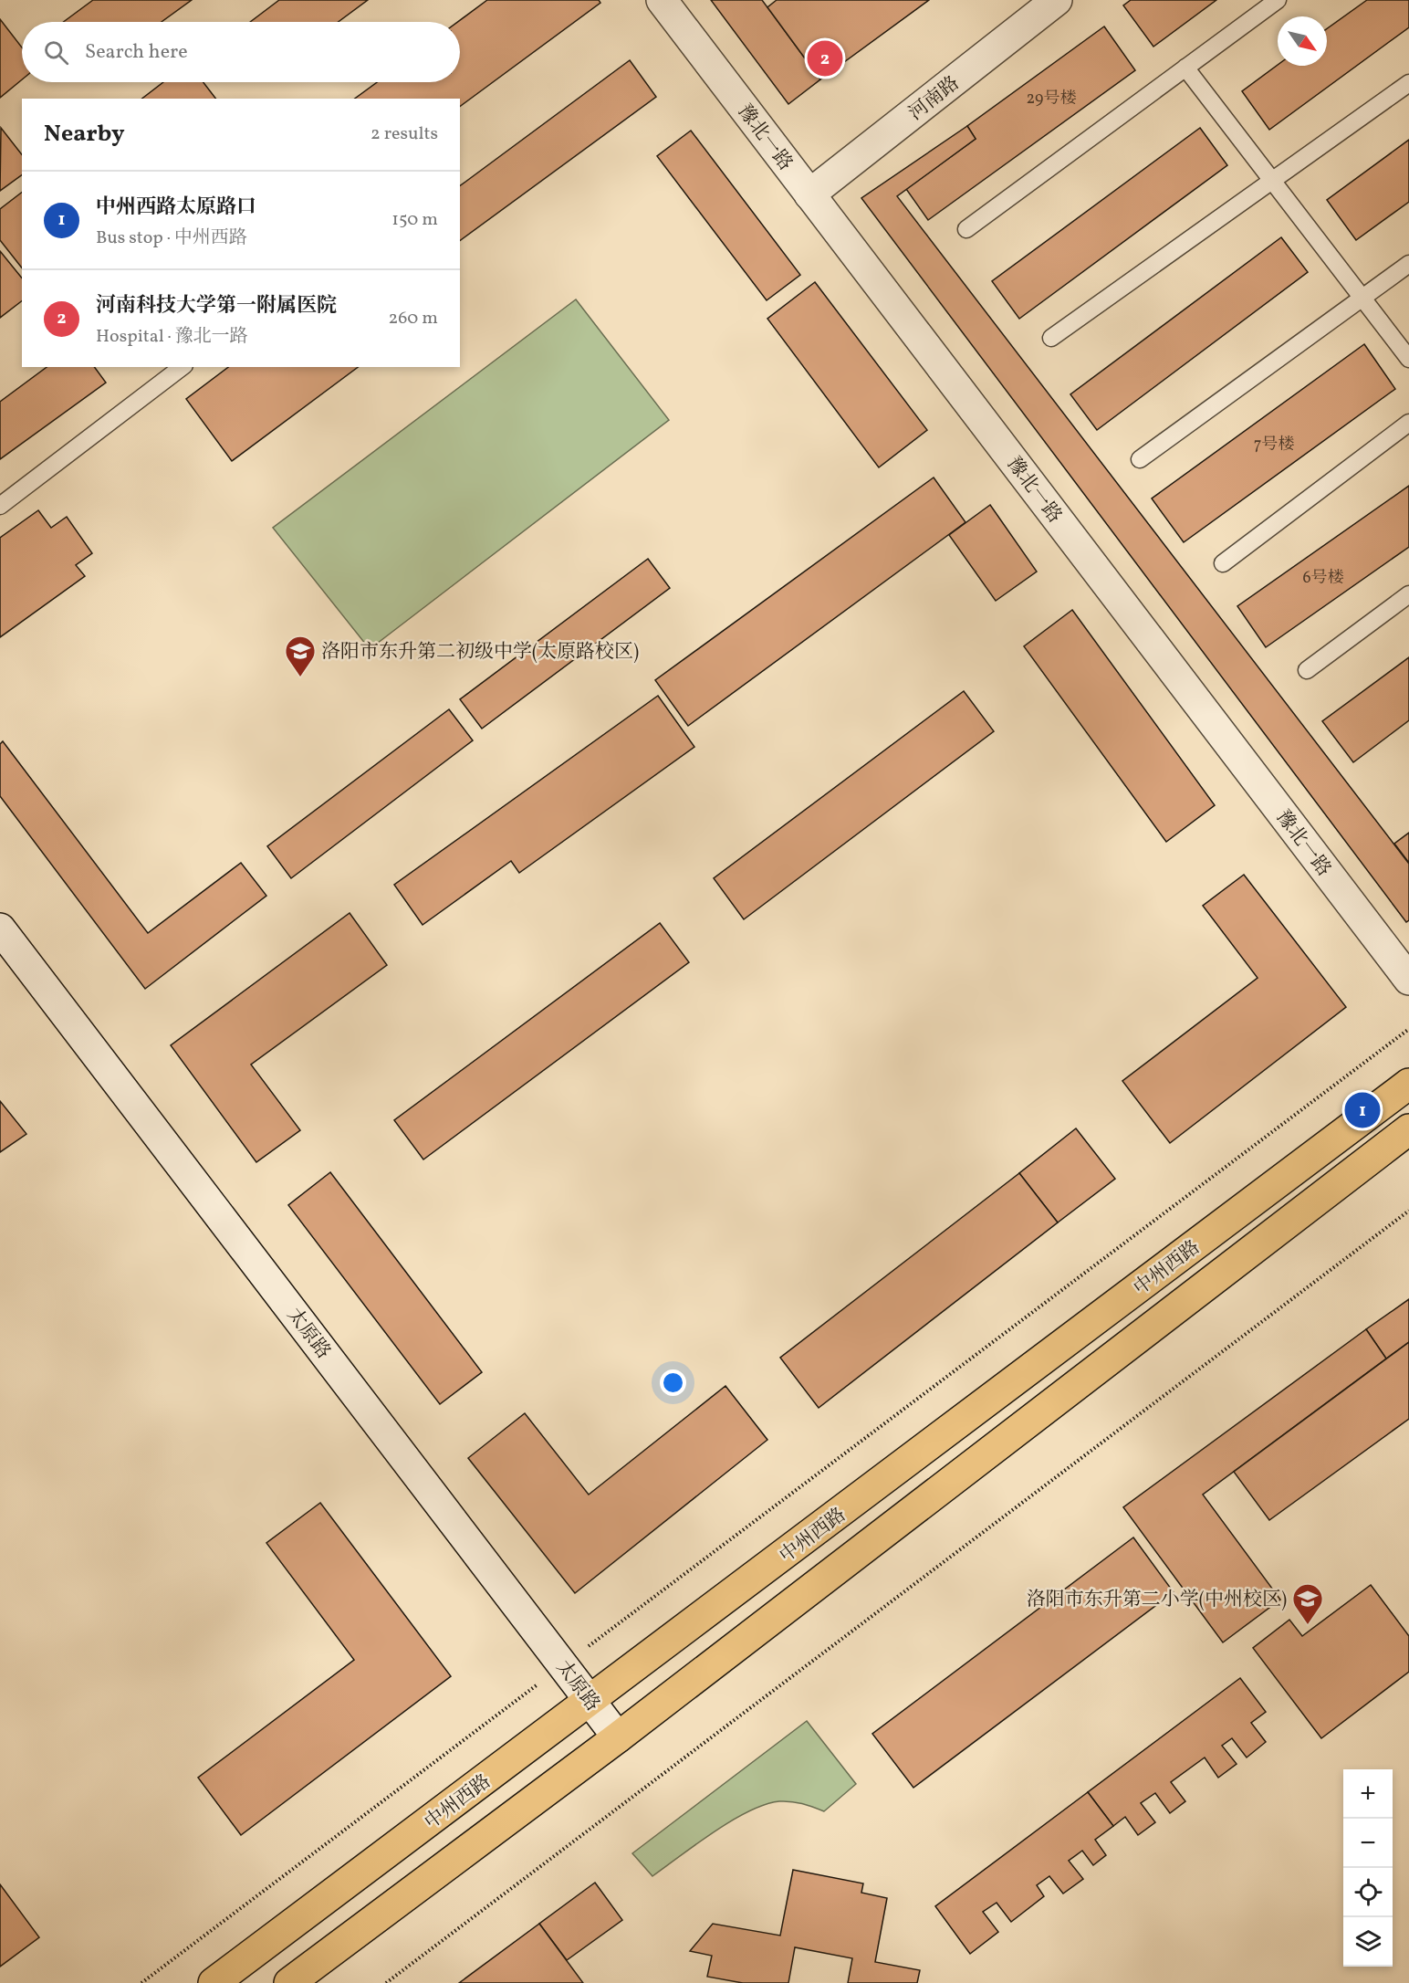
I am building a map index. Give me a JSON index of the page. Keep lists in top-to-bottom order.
{
  "streets": {
    "main road": ["中州西路"],
    "street": ["河南路", "豫北一路", "太原路"]
  },
  "crossings": [
    ["河南路", "豫北一路"],
    ["中州西路", "太原路"]
  ],
  "places": {
    "school or university": ["洛阳市东升第二初级中学(太原路校区)", "洛阳市东升第二小学(中州校区)"]
  },
  "house_numbers": ["29号楼", "7号楼", "6号楼"],
  "north": "bottom right",
  "page": {
    "search": "Search here",
    "pins": ["2", "1"],
    "heading": ["Nearby", "2 results"],
    "list": [
      {
        "mark": "1",
        "name": "中州西路太原路口",
        "note": "Bus stop · 中州西路",
        "value": "150 m"
      },
      {
        "mark": "2",
        "name": "河南科技大学第一附属医院",
        "note": "Hospital · 豫北一路",
        "value": "260 m"
      }
    ],
    "map_buttons": ["+", "−"]
  }
}
